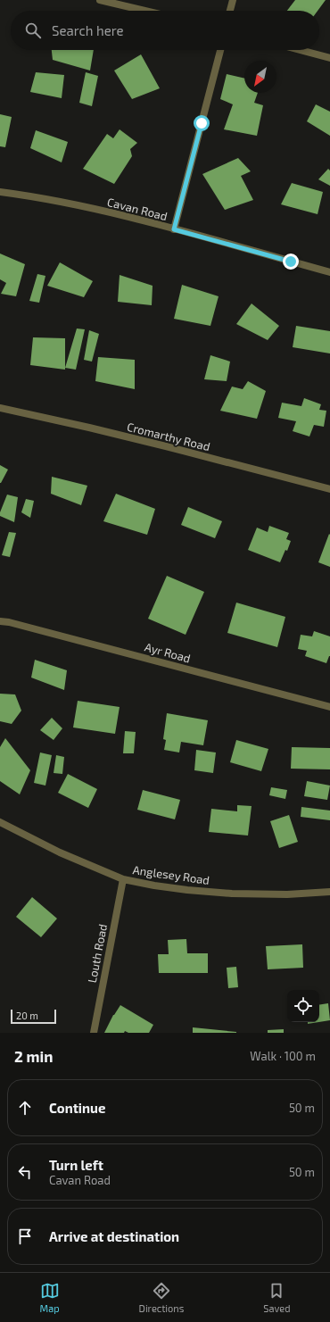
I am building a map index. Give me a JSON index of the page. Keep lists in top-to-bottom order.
{
  "streets": {
    "street": [
      "Cavan Road",
      "Cromarthy Road",
      "Ayr Road",
      "Anglesey Road",
      "Louth Road"
    ]
  },
  "crossings": [
    ["Anglesey Road", "Louth Road"]
  ],
  "scale_bar": "20 m",
  "north": "bottom left",
  "page": {
    "search": "Search here",
    "scale": "20 m",
    "heading": ["2 min", "Walk · 100 m"],
    "list": [
      ["Continue", "50 m"],
      ["Turn left", "Cavan Road", "50 m"],
      "Arrive at destination"
    ],
    "nav": ["Map", "Directions", "Saved"]
  }
}
